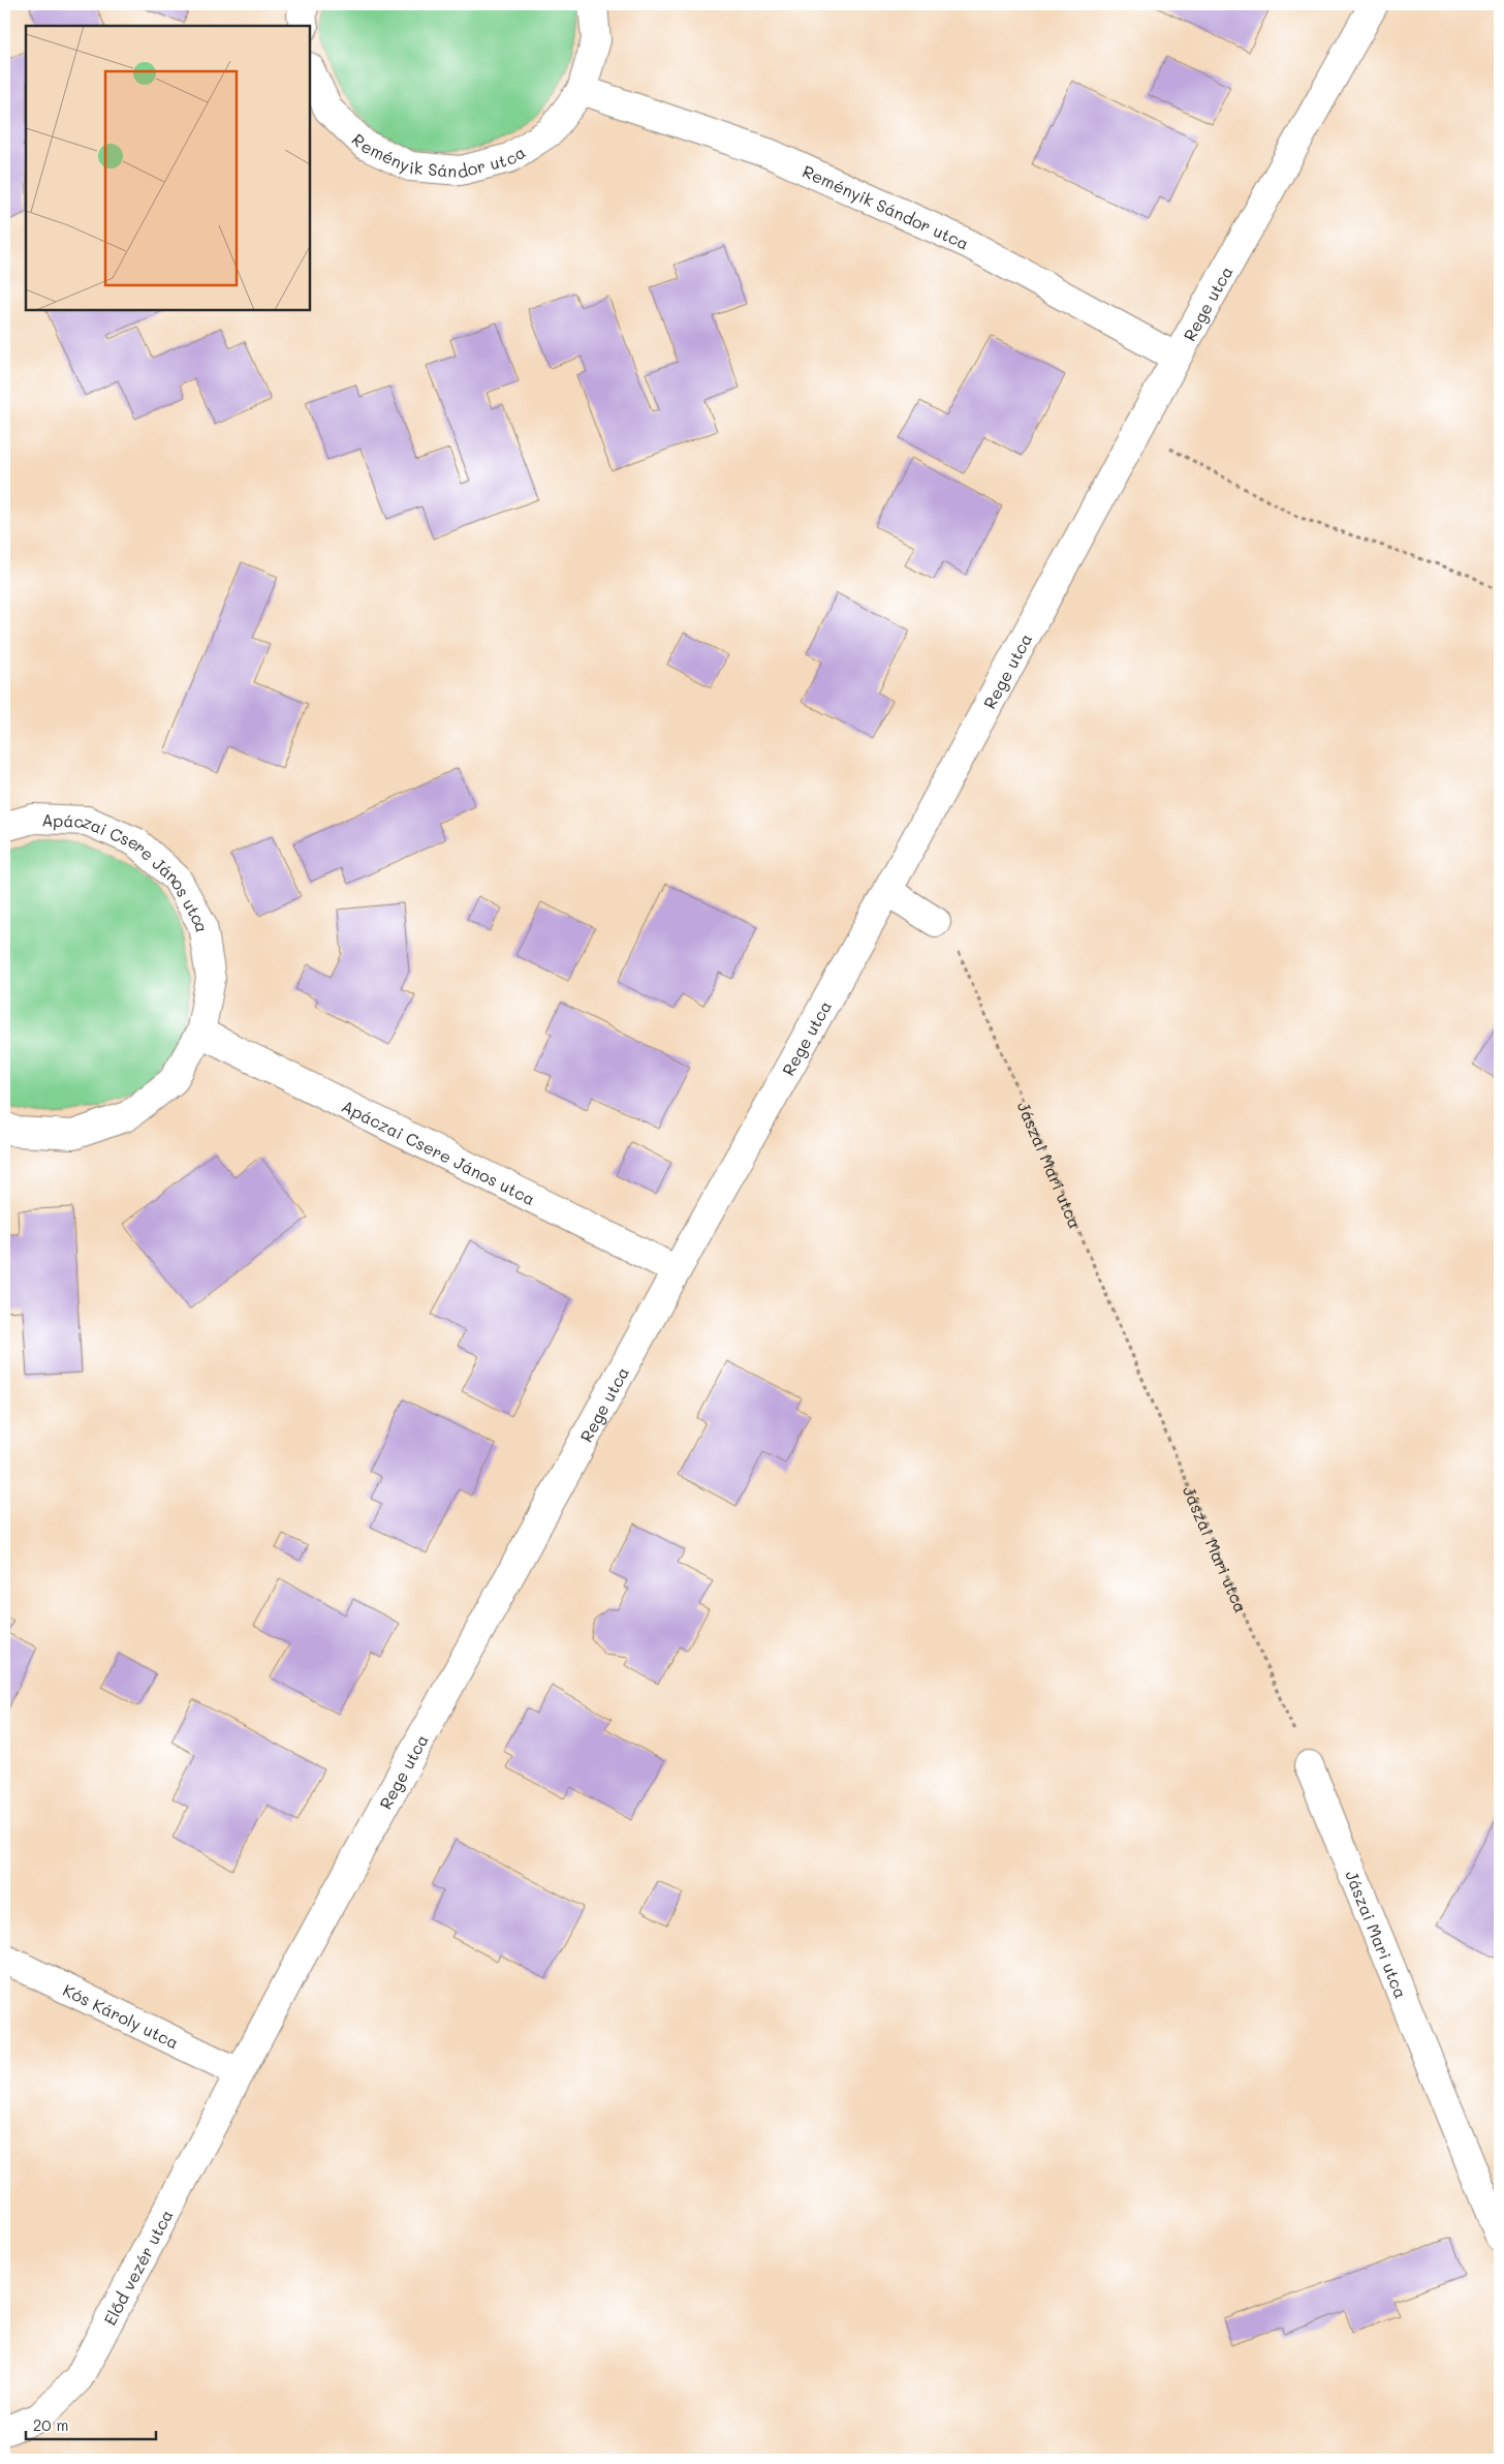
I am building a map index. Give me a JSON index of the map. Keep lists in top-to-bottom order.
{
  "streets": {
    "street": [
      "Reményik Sándor utca",
      "Rege utca",
      "Apáczai Csere János utca",
      "Jászai Mari utca",
      "Kós Károly utca",
      "Előd vezér utca"
    ]
  },
  "crossings": [
    ["Reményik Sándor utca", "Rege utca"],
    ["Rege utca", "Apáczai Csere János utca"],
    ["Rege utca", "Kós Károly utca"],
    ["Rege utca", "Előd vezér utca"],
    ["Kós Károly utca", "Előd vezér utca"]
  ],
  "scale_bar": "20 m"
}
